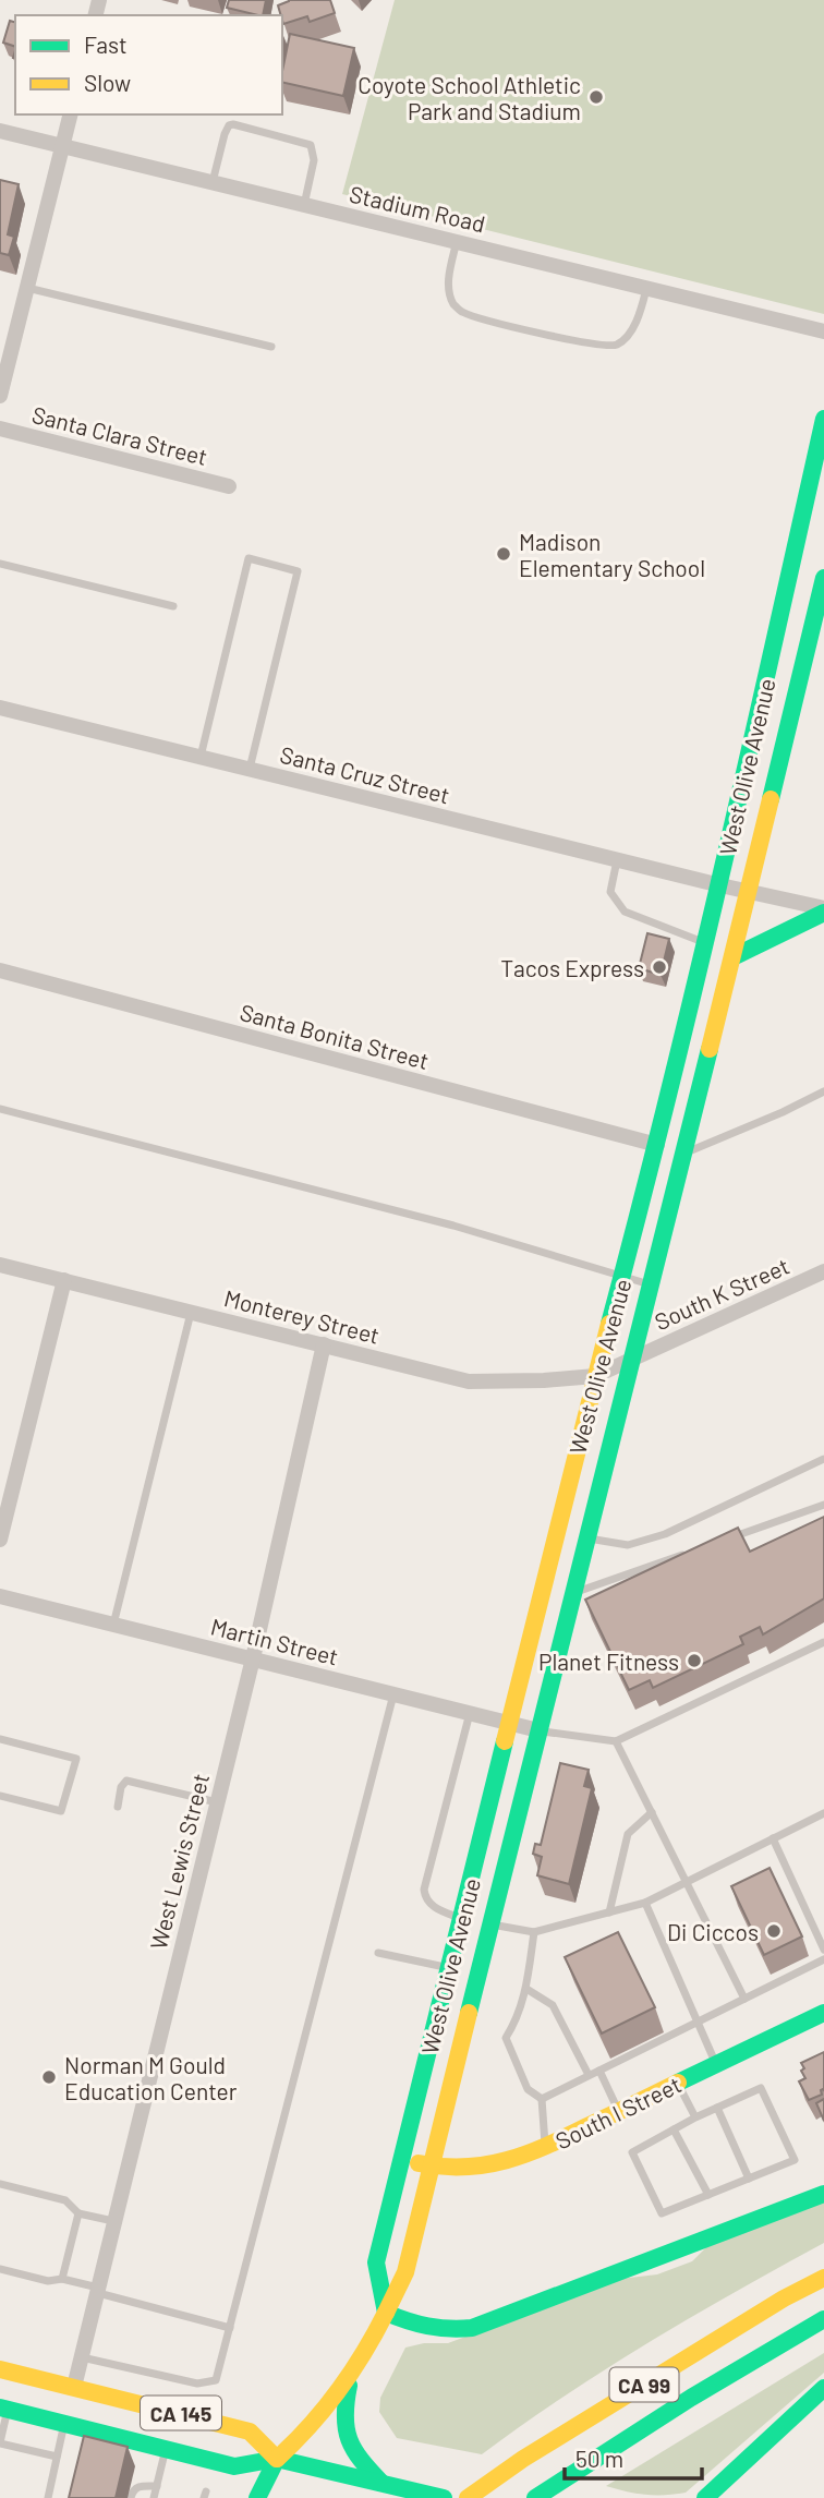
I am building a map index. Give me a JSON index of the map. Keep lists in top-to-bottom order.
{
  "streets": {
    "main road": [
      "West Olive Avenue",
      "South I Street",
      "CA 99",
      "CA 145"
    ],
    "street": [
      "Stadium Road",
      "Santa Clara Street",
      "Santa Cruz Street",
      "Santa Bonita Street",
      "South K Street",
      "Monterey Street",
      "Martin Street",
      "West Lewis Street"
    ]
  },
  "crossings": [
    ["West Olive Avenue", "Santa Cruz Street"],
    ["West Olive Avenue", "Santa Bonita Street"],
    ["West Olive Avenue", "South K Street"],
    ["West Olive Avenue", "Monterey Street"],
    ["West Olive Avenue", "Martin Street"],
    ["West Olive Avenue", "South I Street"],
    ["West Olive Avenue", "CA 145"],
    ["South K Street", "Monterey Street"],
    ["Monterey Street", "West Lewis Street"],
    ["Martin Street", "West Lewis Street"],
    ["West Lewis Street", "CA 145"]
  ],
  "places": [
    "Coyote School Athletic Park and Stadium",
    "Madison Elementary School",
    "Tacos Express",
    "Planet Fitness",
    "Di Ciccos",
    "Norman M Gould Education Center"
  ],
  "legend": ["Fast", "Slow"],
  "scale_bar": "50 m"
}
